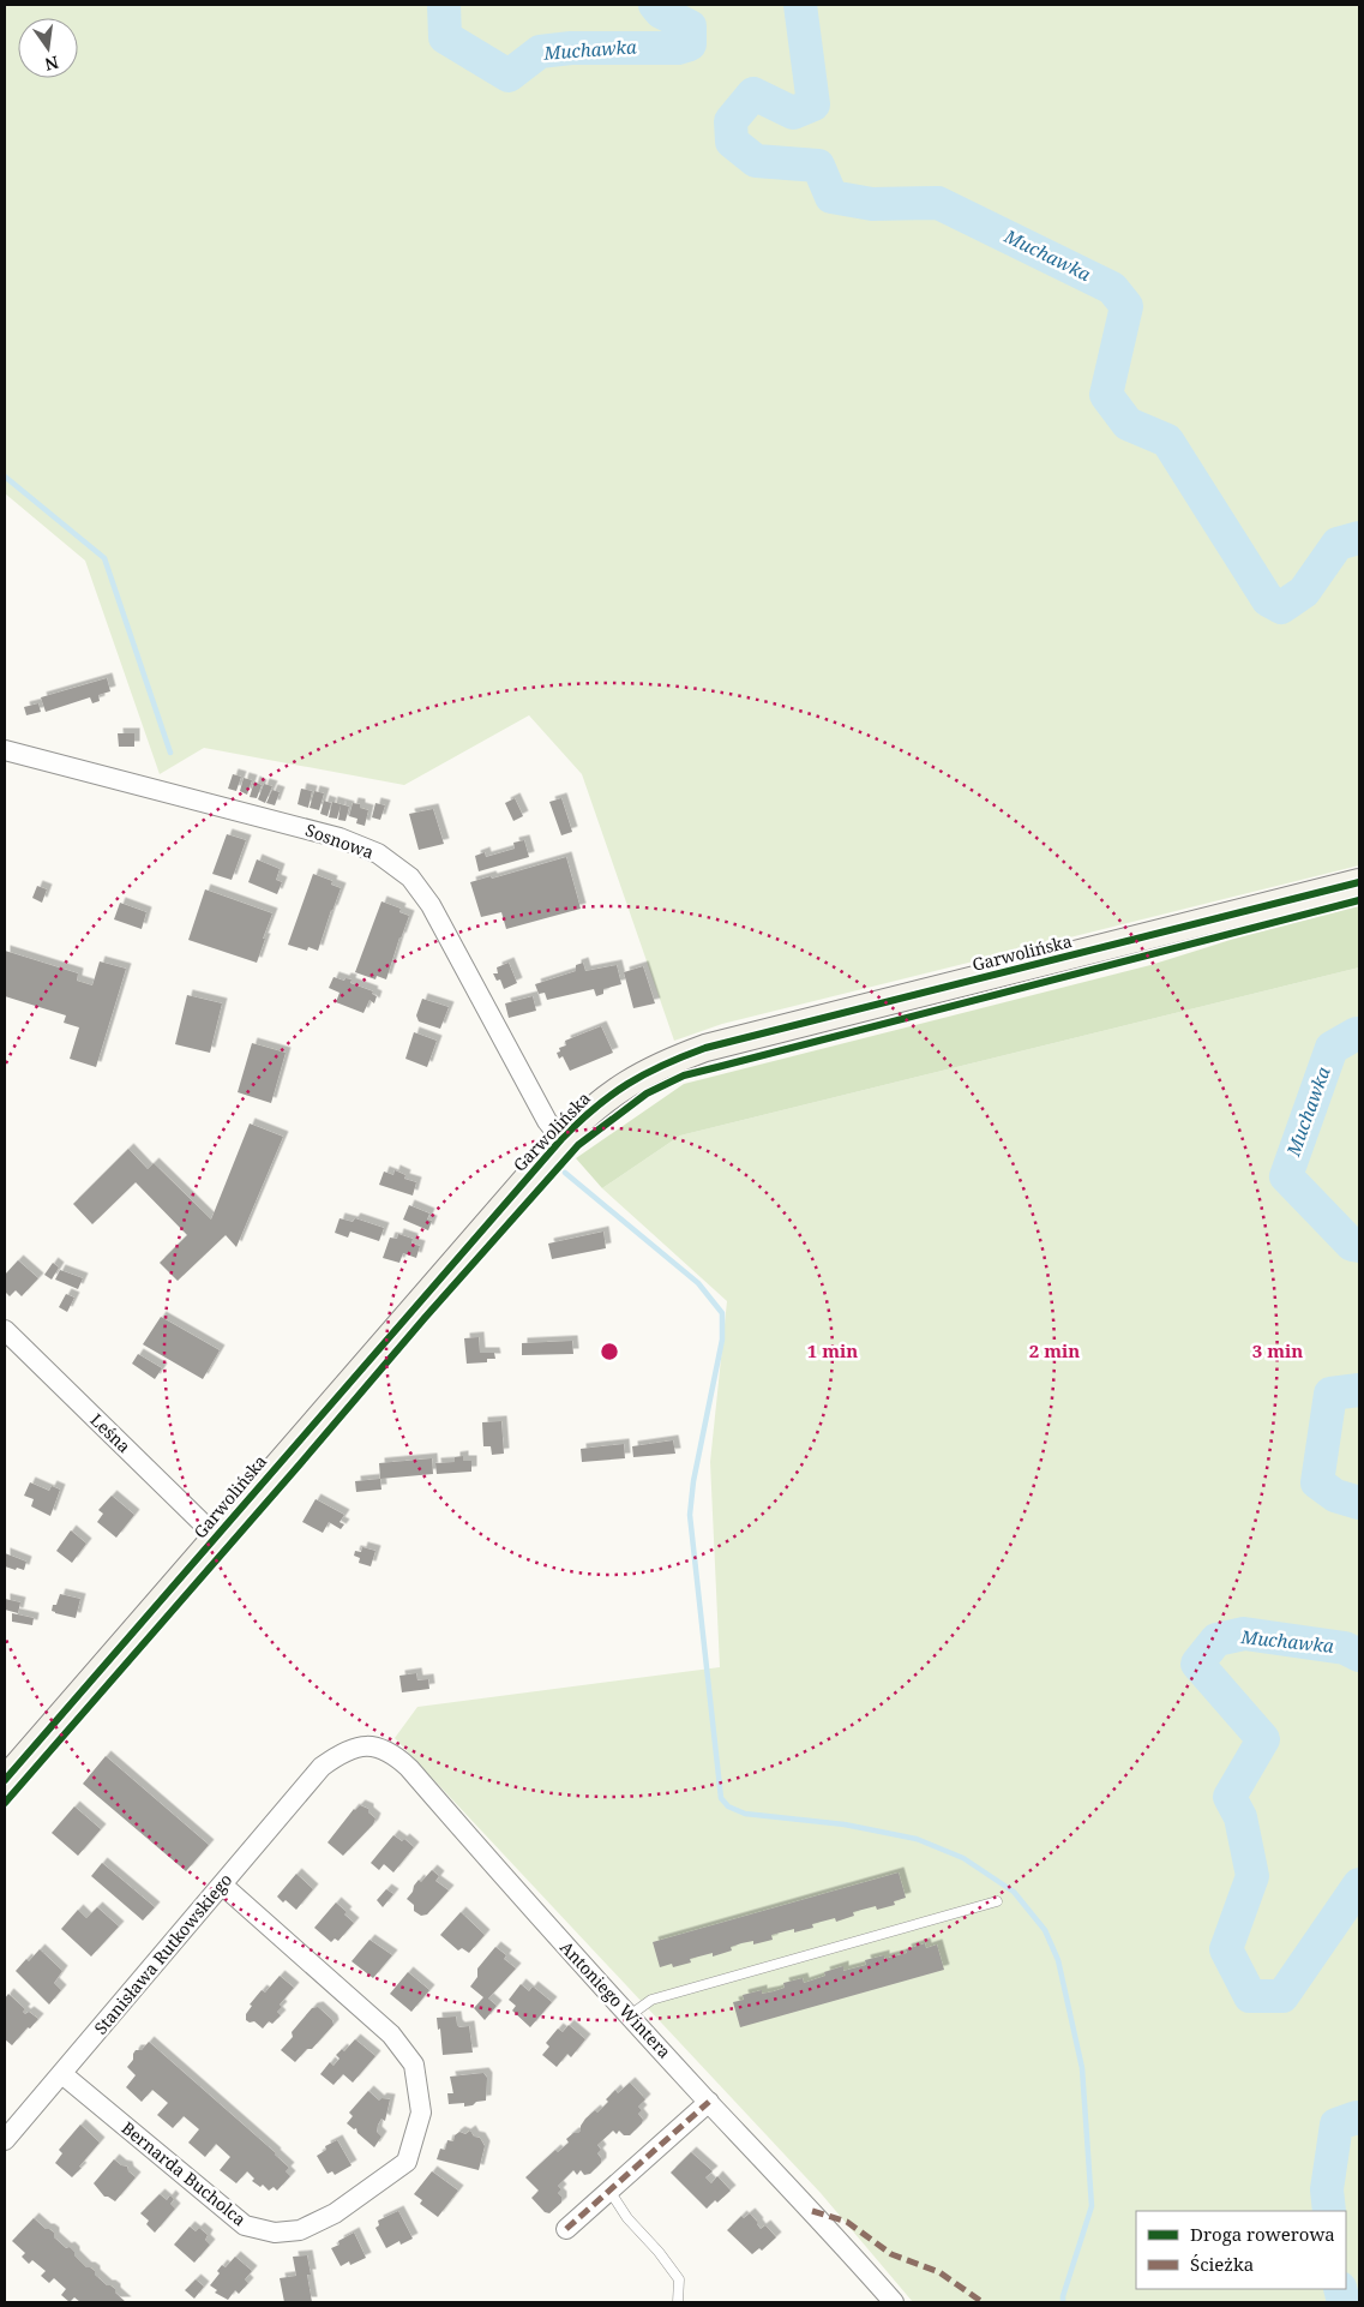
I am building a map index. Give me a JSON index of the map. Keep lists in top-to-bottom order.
{
  "streets": {
    "main road": ["Garwolińska"],
    "street": [
      "Sosnowa",
      "Leśna",
      "Stanisława Rutkowskiego",
      "Antoniego Wintera",
      "Bernarda Bucholca"
    ]
  },
  "crossings": [
    ["Sosnowa", "Garwolińska"],
    ["Garwolińska", "Leśna"],
    ["Stanisława Rutkowskiego", "Antoniego Wintera"],
    ["Stanisława Rutkowskiego", "Bernarda Bucholca"]
  ],
  "water": ["Muchawka"],
  "legend": ["Droga rowerowa", "Ścieżka"],
  "north": "bottom",
  "rings": ["1 min", "2 min", "3 min"]
}
